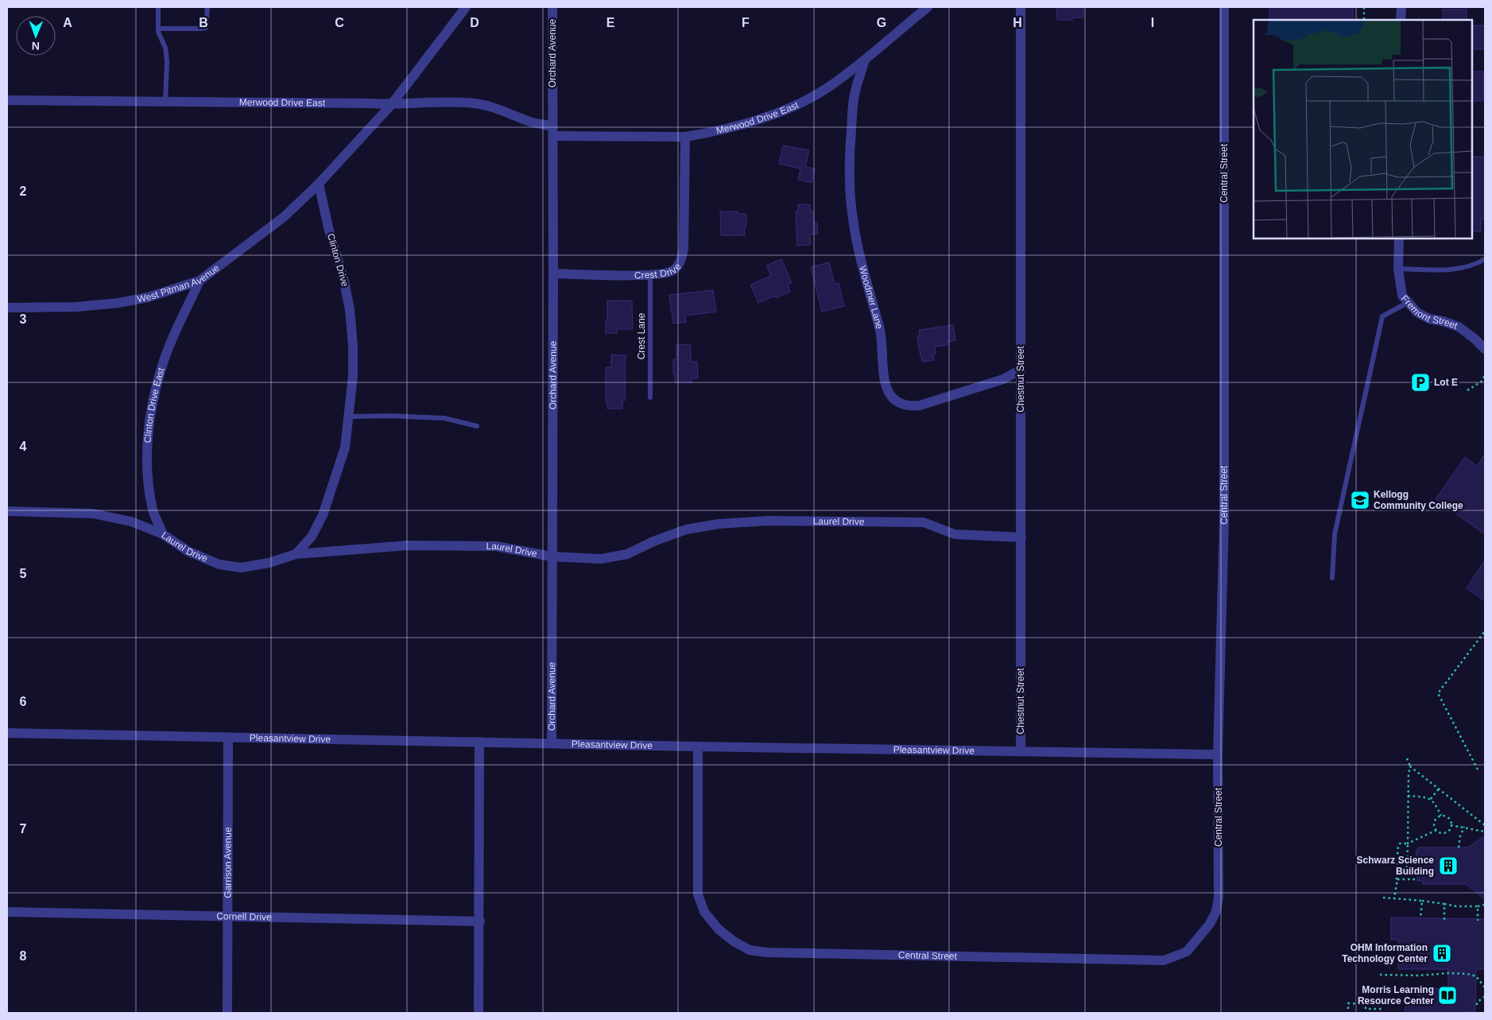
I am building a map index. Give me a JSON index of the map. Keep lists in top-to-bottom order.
{
  "streets": {
    "street": [
      "Orchard Avenue",
      "Merwood Drive East",
      "Central Street",
      "Clinton Drive",
      "Crest Drive",
      "West Pitman Avenue",
      "Woodmer Lane",
      "Fremont Street",
      "Chestnut Street",
      "Clinton Drive East",
      "Laurel Drive",
      "Pleasantview Drive",
      "Garrison Avenue",
      "Cornell Drive"
    ],
    "lane": ["Crest Lane"]
  },
  "crossings": [
    ["Orchard Avenue", "Merwood Drive East"],
    ["Orchard Avenue", "Crest Drive"],
    ["Orchard Avenue", "Laurel Drive"],
    ["Orchard Avenue", "Pleasantview Drive"],
    ["Merwood Drive East", "Crest Drive"],
    ["Merwood Drive East", "Woodmer Lane"],
    ["Central Street", "Pleasantview Drive"],
    ["Clinton Drive", "West Pitman Avenue"],
    ["Clinton Drive", "Laurel Drive"],
    ["Crest Drive", "Crest Lane"],
    ["West Pitman Avenue", "Clinton Drive East"],
    ["Woodmer Lane", "Chestnut Street"],
    ["Chestnut Street", "Laurel Drive"],
    ["Chestnut Street", "Pleasantview Drive"],
    ["Clinton Drive East", "Laurel Drive"],
    ["Pleasantview Drive", "Garrison Avenue"],
    ["Garrison Avenue", "Cornell Drive"]
  ],
  "places": {
    "parking": ["Lot E"],
    "school or university": ["Kellogg Community College"],
    "building": ["Schwarz Science Building", "OHM Information Technology Center"],
    "library": ["Morris Learning Resource Center"]
  },
  "north": "bottom",
  "grid": {
    "columns": [
      "A",
      "B",
      "C",
      "D",
      "E",
      "F",
      "G",
      "H",
      "I"
    ],
    "rows": [
      "2",
      "3",
      "4",
      "5",
      "6",
      "7",
      "8"
    ]
  }
}
